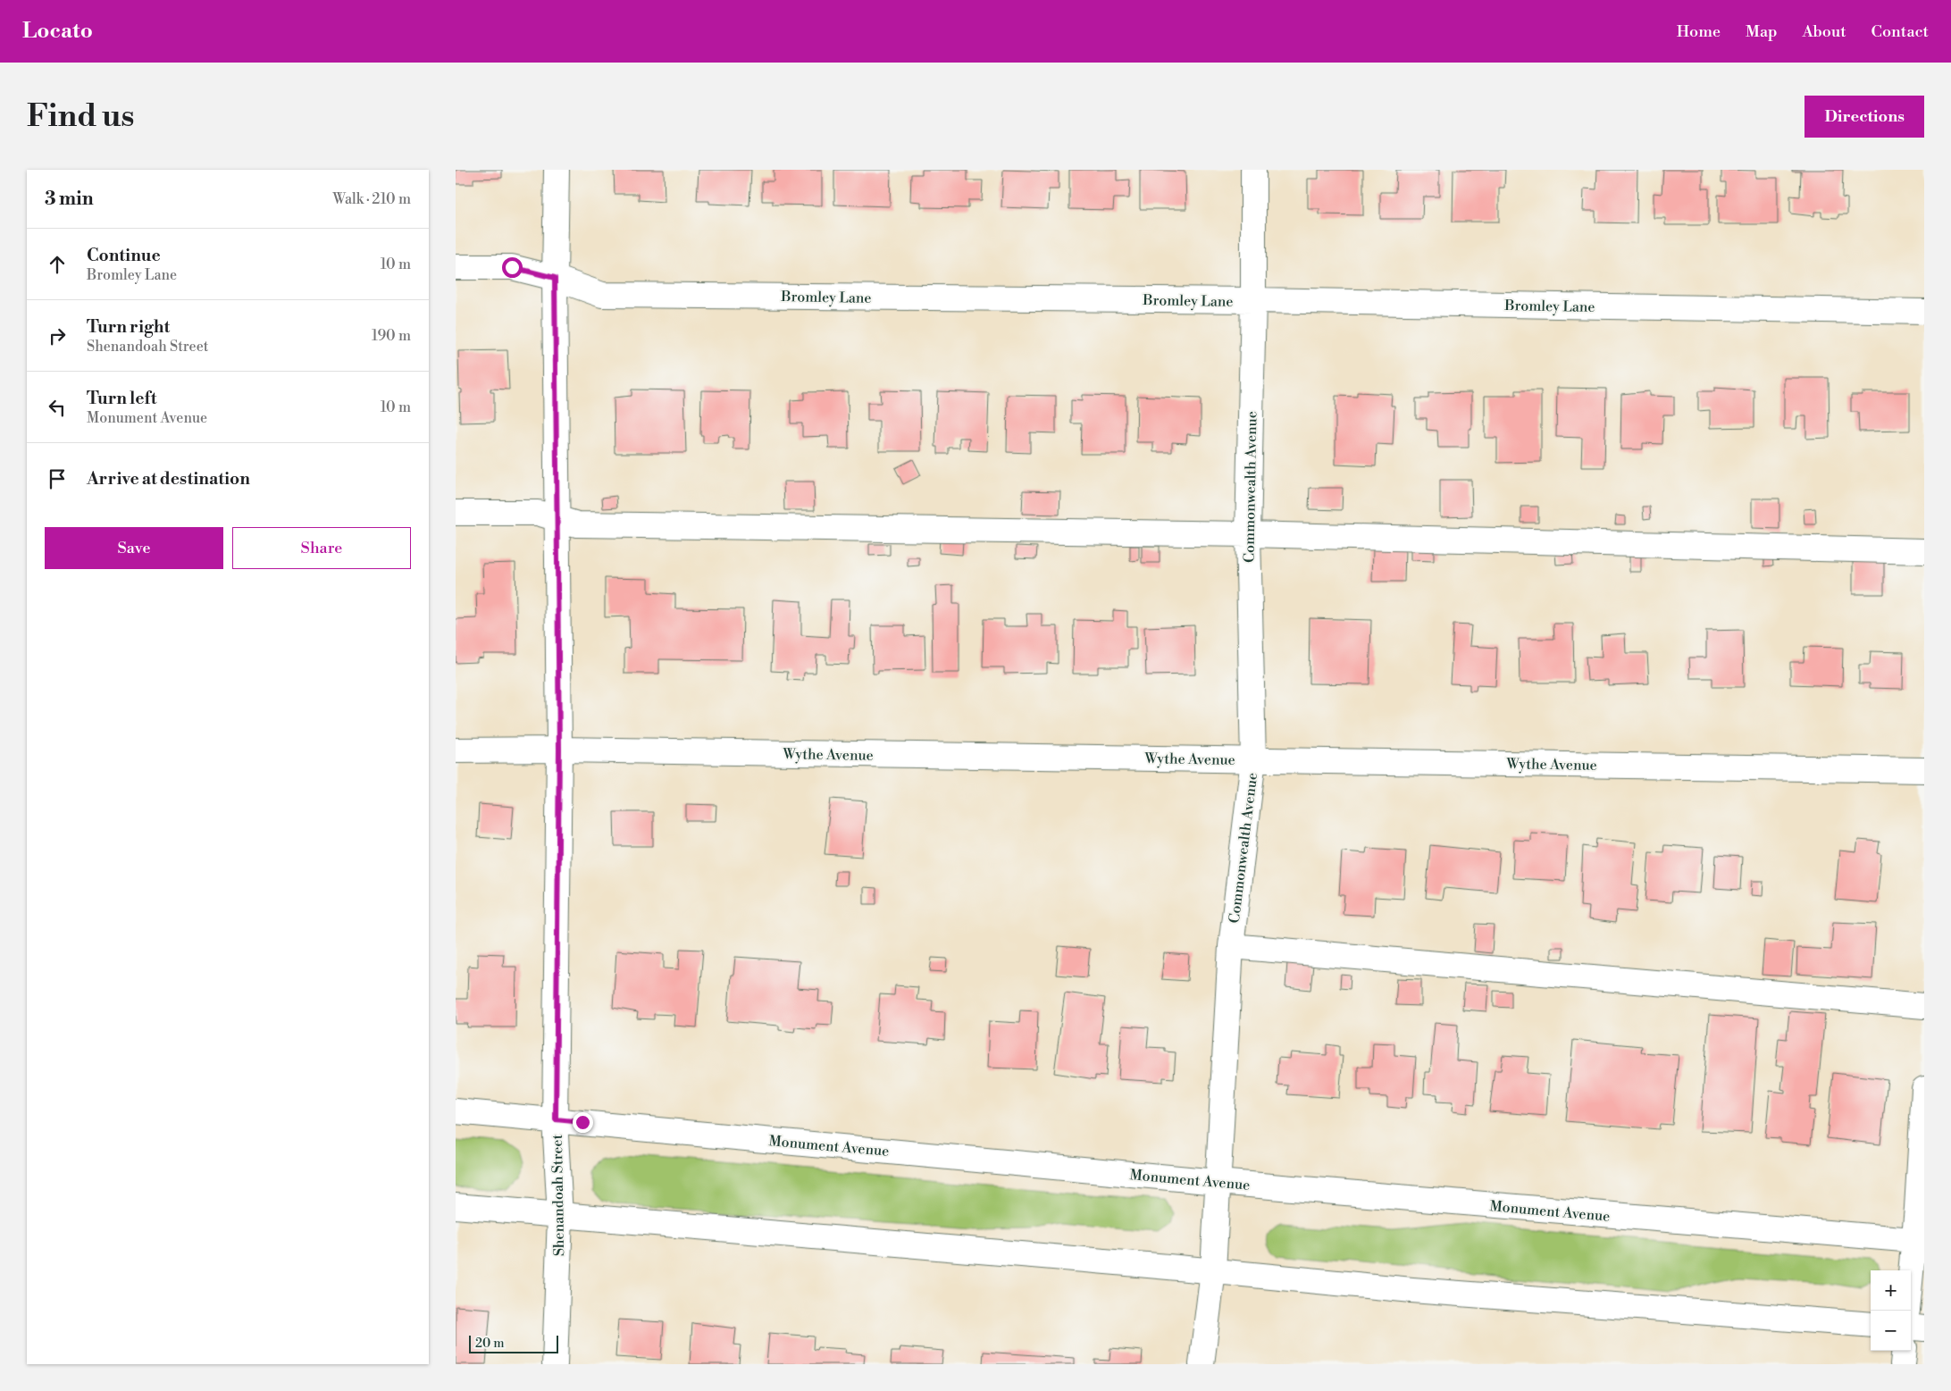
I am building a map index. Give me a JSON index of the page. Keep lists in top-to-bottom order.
{
  "streets": {
    "street": [
      "Bromley Lane",
      "Commonwealth Avenue",
      "Wythe Avenue",
      "Monument Avenue",
      "Shenandoah Street"
    ]
  },
  "crossings": [
    ["Bromley Lane", "Commonwealth Avenue"],
    ["Bromley Lane", "Shenandoah Street"],
    ["Commonwealth Avenue", "Wythe Avenue"],
    ["Commonwealth Avenue", "Monument Avenue"],
    ["Wythe Avenue", "Shenandoah Street"],
    ["Monument Avenue", "Shenandoah Street"]
  ],
  "scale_bar": "20 m",
  "page": {
    "header": "Locato",
    "nav": [
      "Home",
      "Map",
      "About",
      "Contact"
    ],
    "buttons": [
      "Directions",
      ["Save", "Share"]
    ],
    "title": "Find us",
    "heading": ["3 min", "Walk · 210 m"],
    "list": [
      ["Continue", "Bromley Lane", "10 m"],
      ["Turn right", "Shenandoah Street", "190 m"],
      ["Turn left", "Monument Avenue", "10 m"],
      "Arrive at destination"
    ],
    "map_buttons": ["+", "−"],
    "scale": "20 m"
  }
}
